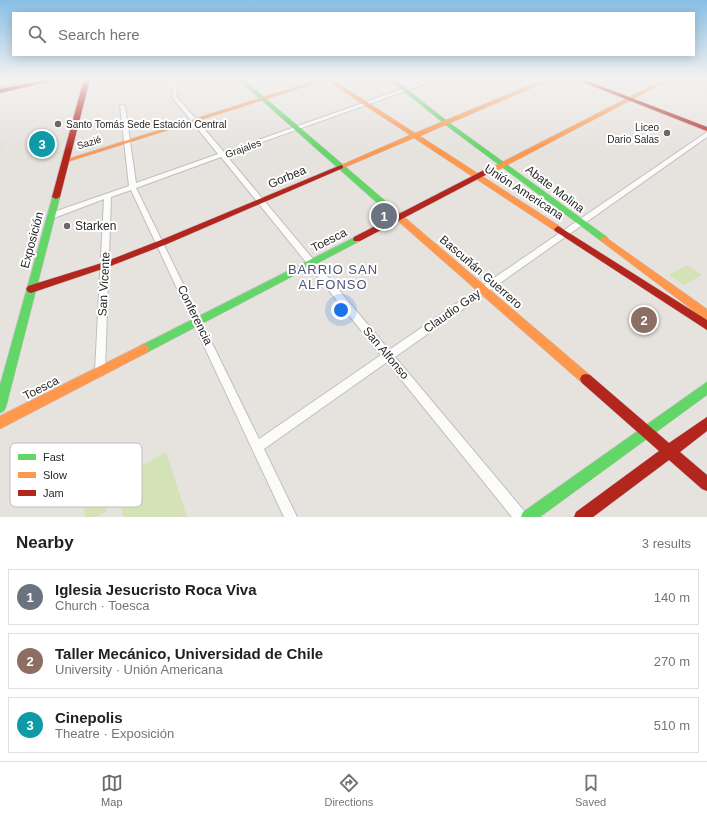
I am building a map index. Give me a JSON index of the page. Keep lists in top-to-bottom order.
{
  "streets": {
    "street": [
      "Sazié",
      "Grajales",
      "Gorbea",
      "Abate Molina",
      "Unión Americana",
      "Exposición",
      "Toesca",
      "Bascuñán Guerrero",
      "San Vicente",
      "Claudio Gay",
      "Conferencia",
      "San Alfonso"
    ]
  },
  "crossings": [
    ["Sazié", "Exposición"],
    ["Sazié", "Conferencia"],
    ["Sazié", "San Alfonso"],
    ["Grajales", "Unión Americana"],
    ["Grajales", "Exposición"],
    ["Grajales", "Bascuñán Guerrero"],
    ["Grajales", "San Vicente"],
    ["Grajales", "Conferencia"],
    ["Grajales", "San Alfonso"],
    ["Gorbea", "Abate Molina"],
    ["Gorbea", "Unión Americana"],
    ["Gorbea", "Exposición"],
    ["Gorbea", "Bascuñán Guerrero"],
    ["Gorbea", "San Vicente"],
    ["Gorbea", "Conferencia"],
    ["Gorbea", "San Alfonso"],
    ["Abate Molina", "Toesca"],
    ["Abate Molina", "Claudio Gay"],
    ["Unión Americana", "Toesca"],
    ["Unión Americana", "Claudio Gay"],
    ["Toesca", "Bascuñán Guerrero"],
    ["Toesca", "San Vicente"],
    ["Toesca", "Conferencia"],
    ["Toesca", "San Alfonso"],
    ["Bascuñán Guerrero", "Claudio Gay"],
    ["Claudio Gay", "Conferencia"],
    ["Claudio Gay", "San Alfonso"]
  ],
  "districts": ["BARRIO SAN ALFONSO"],
  "places": ["Santo Tomás Sede Estación Central", "Liceo Dario Salas", "Starken"],
  "legend": ["Fast", "Slow", "Jam"],
  "page": {
    "search": "Search here",
    "pins": ["3", "1", "2"],
    "heading": ["Nearby", "3 results"],
    "list": [
      {
        "mark": "1",
        "name": "Iglesia Jesucristo Roca Viva",
        "note": "Church · Toesca",
        "value": "140 m"
      },
      {
        "mark": "2",
        "name": "Taller Mecánico, Universidad de Chile",
        "note": "University · Unión Americana",
        "value": "270 m"
      },
      {
        "mark": "3",
        "name": "Cinepolis",
        "note": "Theatre · Exposición",
        "value": "510 m"
      }
    ],
    "nav": ["Map", "Directions", "Saved"]
  }
}
